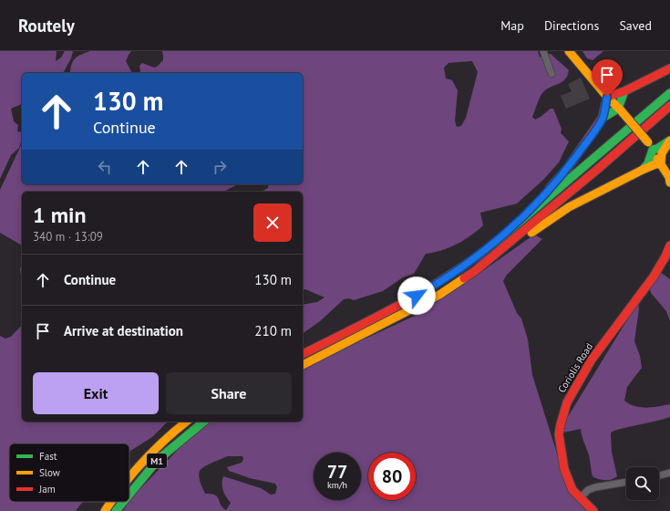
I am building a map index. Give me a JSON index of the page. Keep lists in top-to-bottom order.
{
  "streets": {
    "main road": ["Coriolis Road", "M1"]
  },
  "legend": ["Fast", "Slow", "Jam"],
  "page": {
    "header": "Routely",
    "nav": ["Map", "Directions", "Saved"],
    "turn": ["130 m", "Continue"],
    "heading": ["1 min", "340 m · 13:09"],
    "list": [
      {
        "name": "Continue",
        "value": "130 m"
      },
      {
        "name": "Arrive at destination",
        "value": "210 m"
      }
    ],
    "buttons": ["Exit", "Share"],
    "speed": "77 km/h",
    "limit": "80"
  }
}
